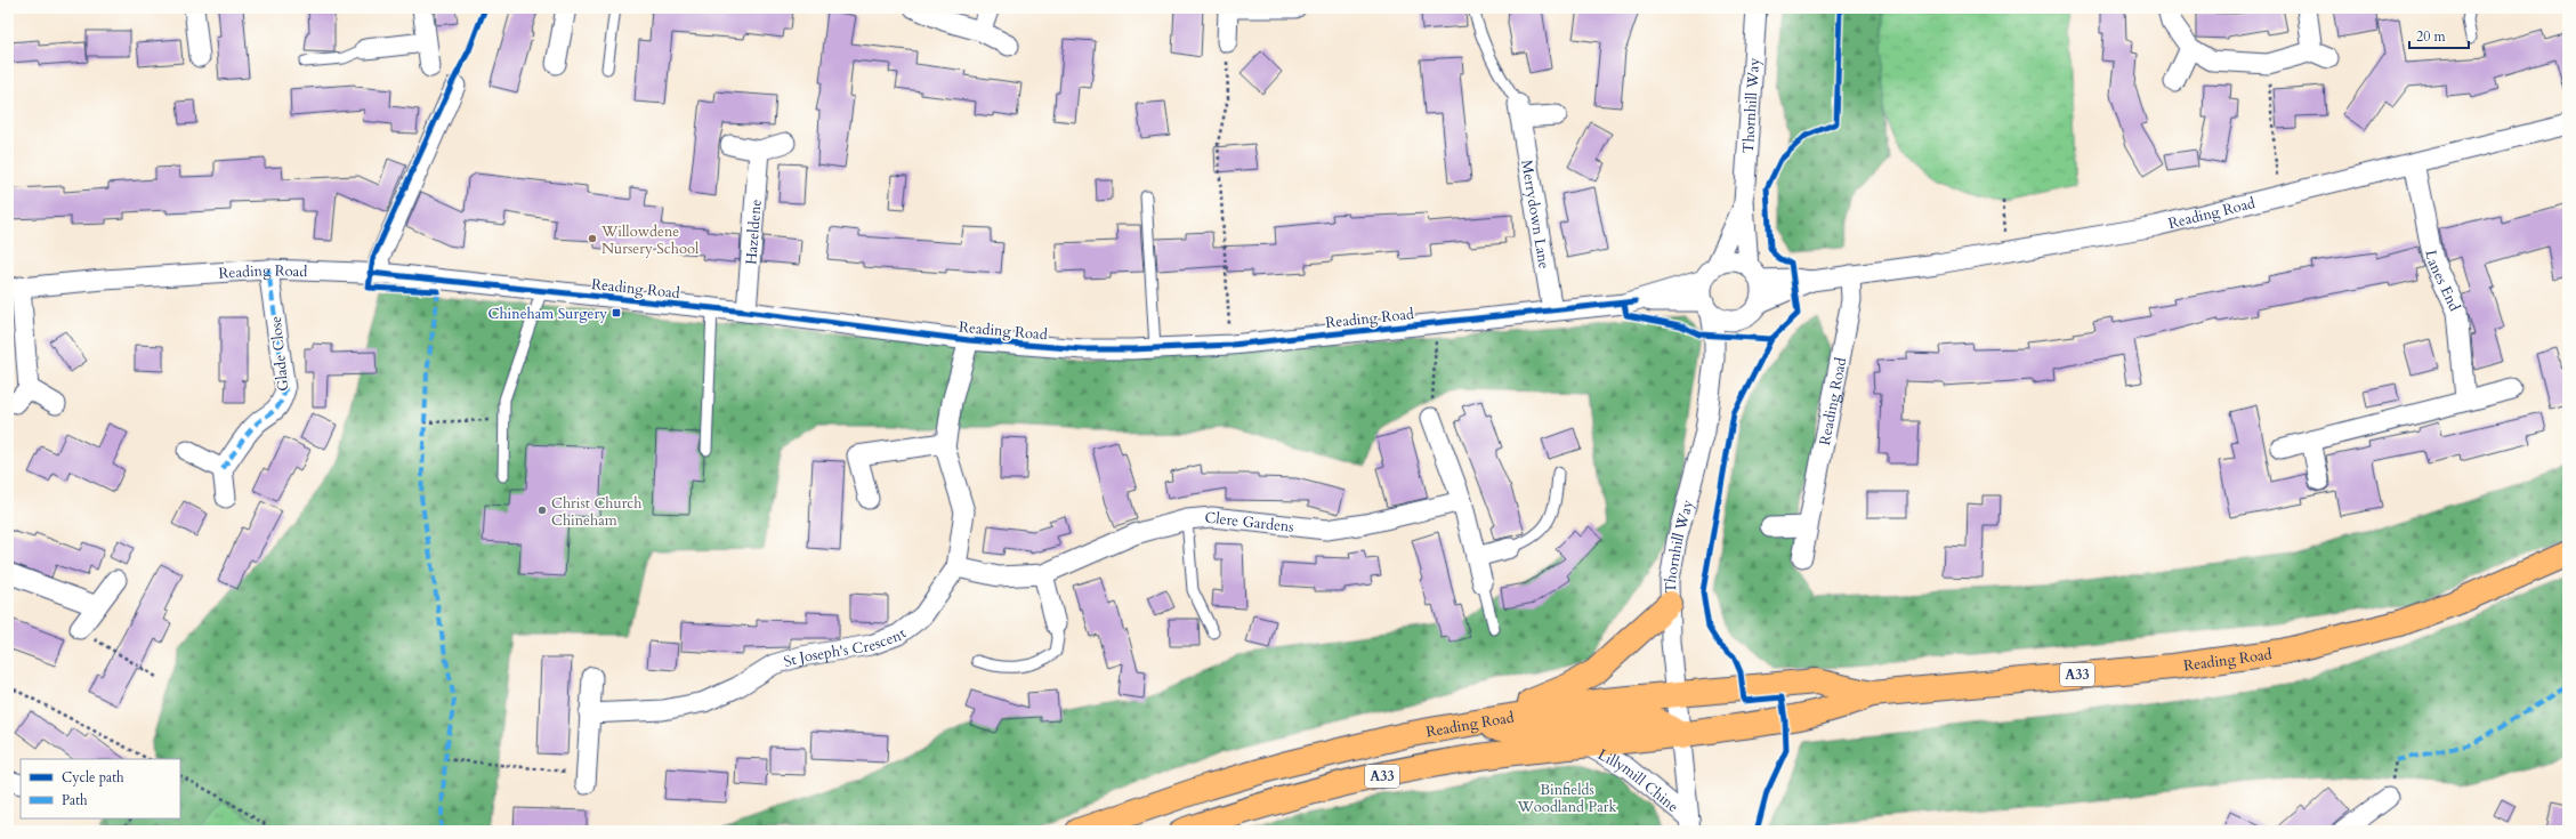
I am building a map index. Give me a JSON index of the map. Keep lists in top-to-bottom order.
{
  "streets": {
    "highway": ["Reading Road", "A33"],
    "street": [
      "Thornhill Way",
      "Merrydown Lane",
      "Hazeldene",
      "Lanes End",
      "Glade Close",
      "Clere Gardens",
      "St Joseph's Crescent",
      "Lillymill Chine"
    ]
  },
  "crossings": [
    ["Thornhill Way", "Reading Road"],
    ["Thornhill Way", "Lillymill Chine"],
    ["Reading Road", "Merrydown Lane"],
    ["Reading Road", "Hazeldene"],
    ["Reading Road", "Lanes End"],
    ["Reading Road", "Glade Close"],
    ["Reading Road", "St Joseph's Crescent"],
    ["Reading Road", "Lillymill Chine"],
    ["Clere Gardens", "St Joseph's Crescent"]
  ],
  "parks": ["Binfields Woodland Park"],
  "places": {
    "other": ["Willowdene Nursery School", "Christ Church Chineham"],
    "transit": ["Chineham Surgery"]
  },
  "legend": ["Cycle path", "Path"],
  "scale_bar": "20 m"
}
